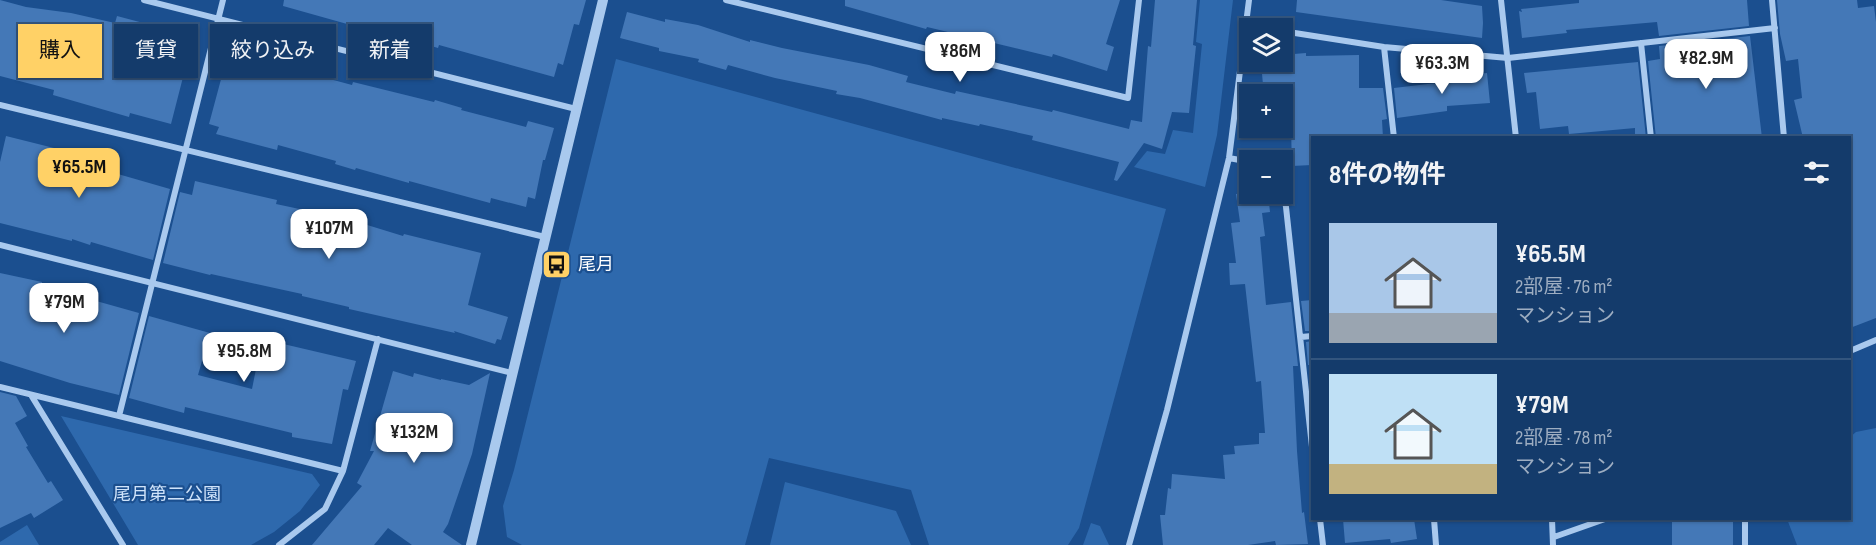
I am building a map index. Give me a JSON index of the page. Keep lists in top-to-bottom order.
{
  "parks": ["尾月第二公園"],
  "places": {
    "bus stop": ["尾月"]
  },
  "page": {
    "map_buttons": ["+", "−"],
    "chip": [
      "購入",
      "賃貸",
      "絞り込み",
      "新着"
    ],
    "price": [
      "¥86M",
      "¥82.9M",
      "¥63.3M",
      "¥65.5M",
      "¥107M",
      "¥79M",
      "¥95.8M",
      "¥132M"
    ],
    "heading": "8件の物件",
    "list": [
      {
        "name": "¥65.5M",
        "note": "2部屋 · 76 m² · マンション"
      },
      {
        "name": "¥79M",
        "note": "2部屋 · 78 m² · マンション"
      }
    ]
  }
}
